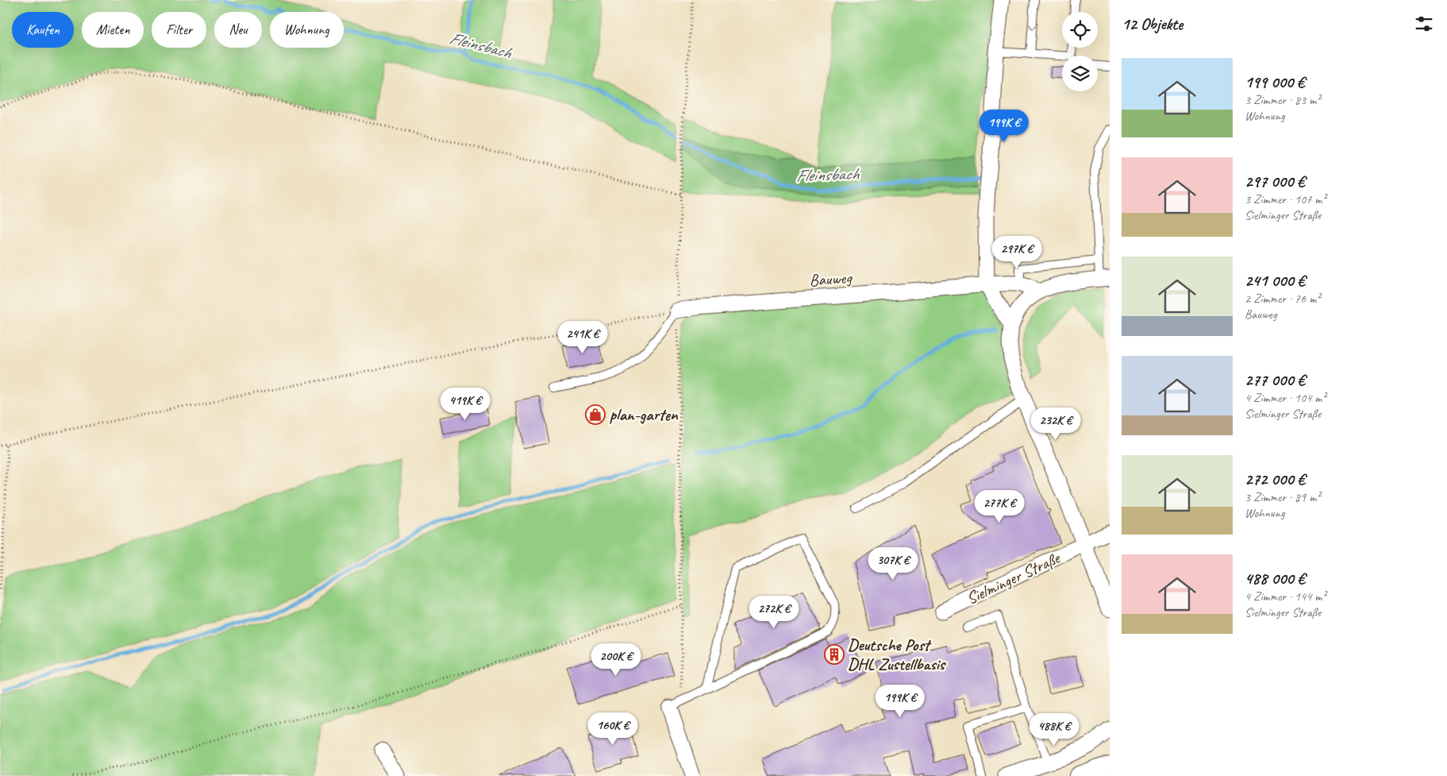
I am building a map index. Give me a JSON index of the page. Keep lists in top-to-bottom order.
{
  "streets": {
    "street": ["Bauweg", "Sielminger Straße"]
  },
  "water": ["Fleinsbach"],
  "places": {
    "shop": ["plan-garten"],
    "building": ["Deutsche Post DHL Zustellbasis"]
  },
  "page": {
    "heading": "12 Objekte",
    "chip": [
      "Kaufen",
      "Mieten",
      "Filter",
      "Neu",
      "Wohnung"
    ],
    "list": [
      {
        "name": "199 000 €",
        "note": "3 Zimmer · 83 m² · Wohnung"
      },
      {
        "name": "297 000 €",
        "note": "3 Zimmer · 107 m² · Sielminger Straße"
      },
      {
        "name": "241 000 €",
        "note": "2 Zimmer · 76 m² · Bauweg"
      },
      {
        "name": "277 000 €",
        "note": "4 Zimmer · 104 m² · Sielminger Straße"
      },
      {
        "name": "272 000 €",
        "note": "3 Zimmer · 89 m² · Wohnung"
      },
      {
        "name": "488 000 €",
        "note": "4 Zimmer · 144 m² · Sielminger Straße"
      }
    ],
    "price": [
      "199K €",
      "297K €",
      "241K €",
      "419K €",
      "232K €",
      "277K €",
      "307K €",
      "272K €",
      "200K €",
      "199K €",
      "160K €",
      "488K €"
    ]
  }
}
